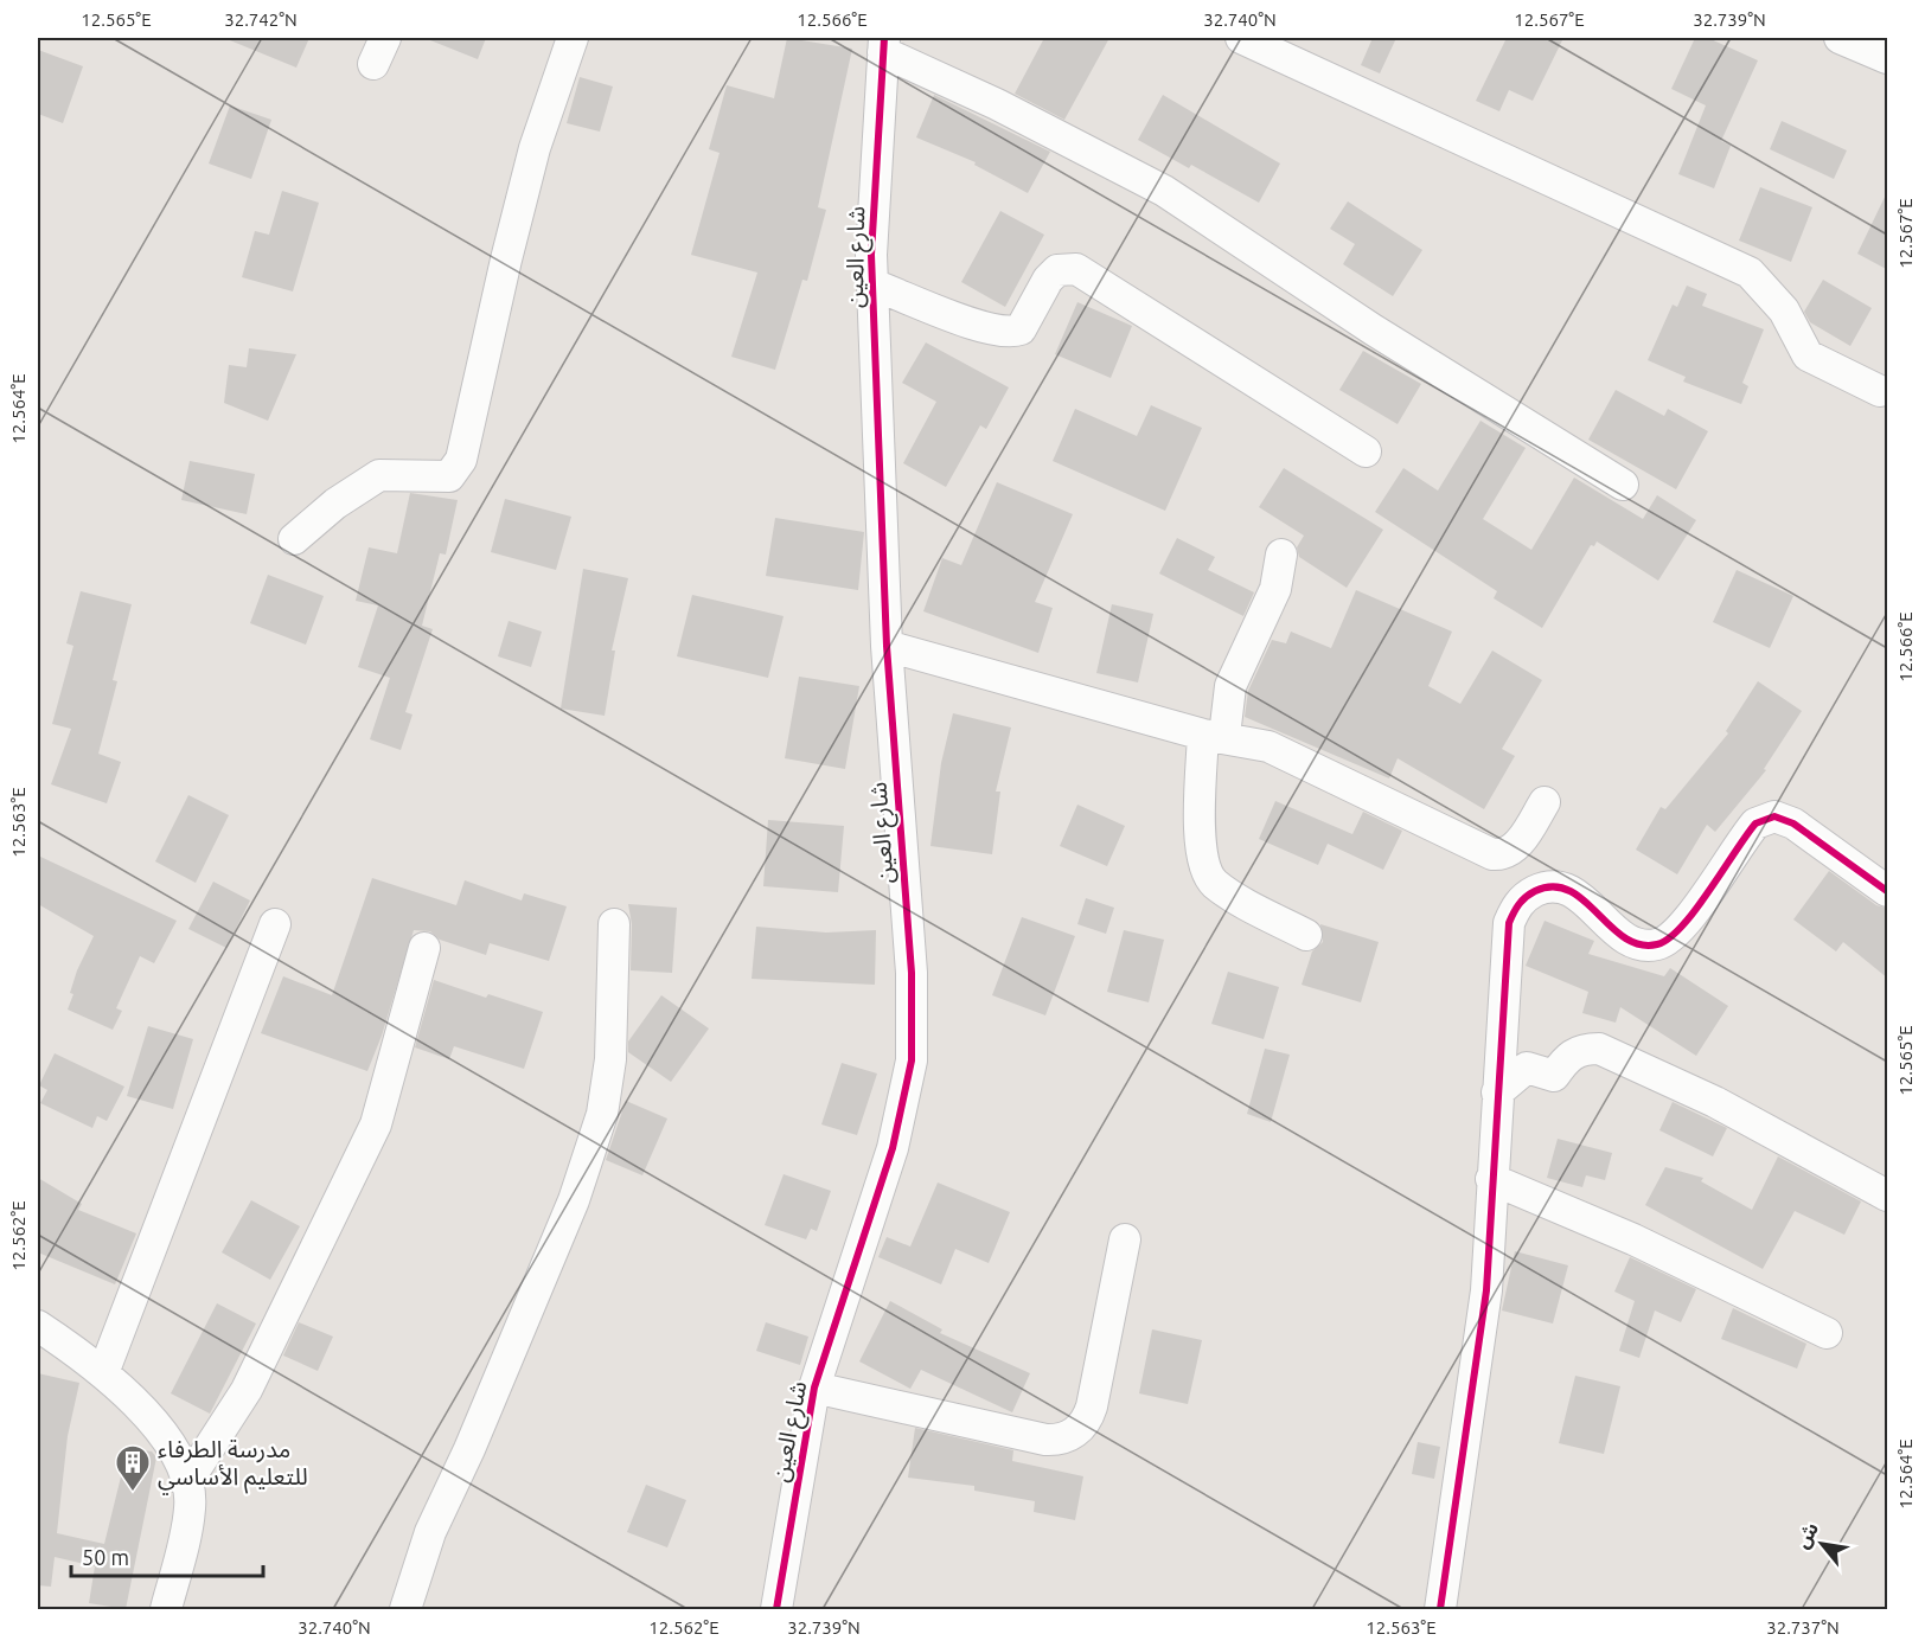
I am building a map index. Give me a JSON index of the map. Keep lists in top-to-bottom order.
{
  "streets": {
    "street": ["شارع العين"]
  },
  "places": {
    "building": ["مدرسة الطرفاء للتعليم الأساسي"]
  },
  "scale_bar": "50 m",
  "north": "top left",
  "coordinates": [
    "12.565°E",
    "32.742°N",
    "12.566°E",
    "32.740°N",
    "12.567°E",
    "32.739°N",
    "12.564°E",
    "12.563°E",
    "12.562°E",
    "32.737°N"
  ]
}
